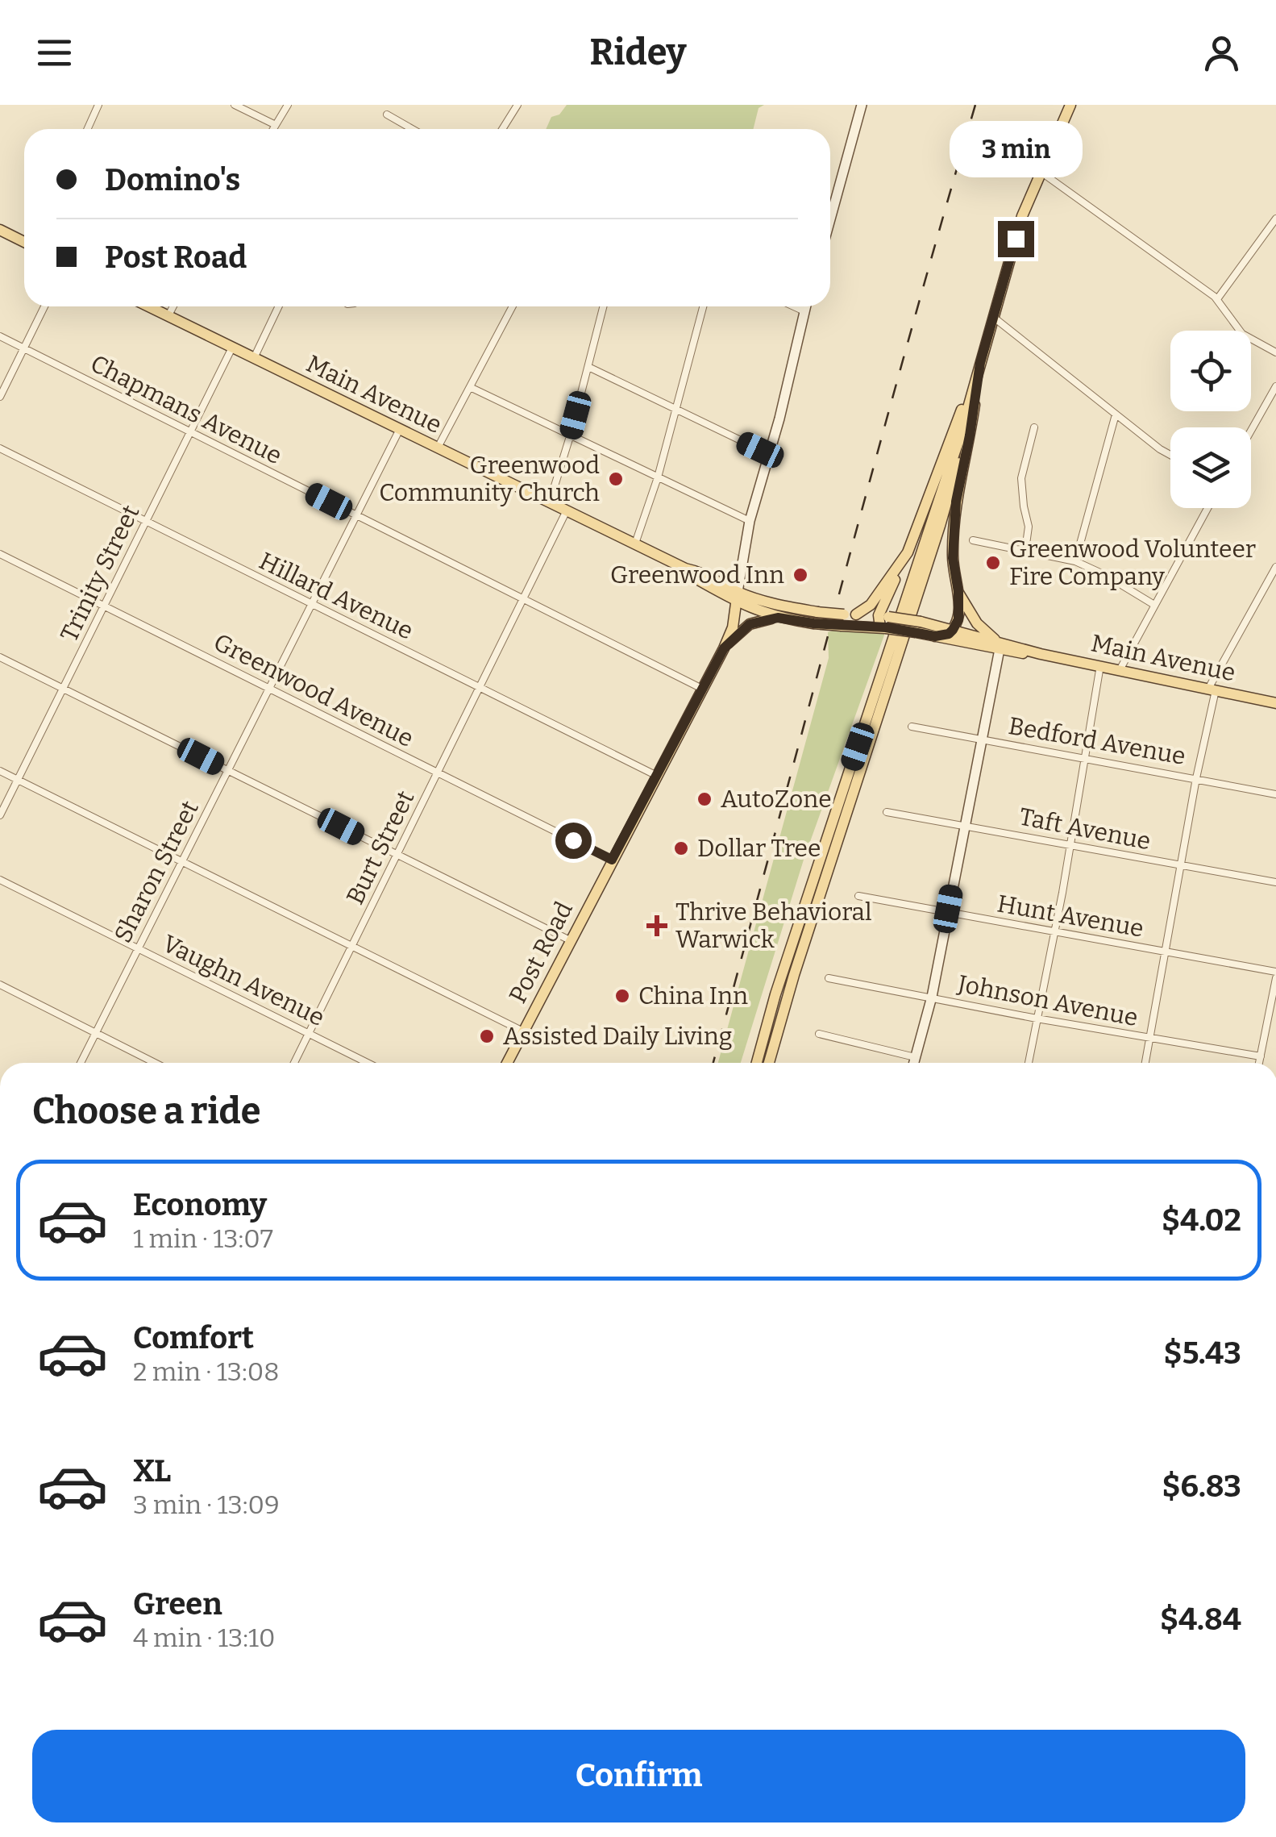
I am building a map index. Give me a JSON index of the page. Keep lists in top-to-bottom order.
{
  "streets": {
    "main road": ["Main Avenue", "Post Road"],
    "street": [
      "Chapmans Avenue",
      "Trinity Street",
      "Hillard Avenue",
      "Greenwood Avenue",
      "Bedford Avenue",
      "Taft Avenue",
      "Burt Street",
      "Sharon Street",
      "Hunt Avenue",
      "Vaughn Avenue",
      "Johnson Avenue"
    ]
  },
  "crossings": [
    ["Main Avenue", "Trinity Street"],
    ["Main Avenue", "Burt Street"],
    ["Main Avenue", "Sharon Street"],
    ["Main Avenue", "Post Road"],
    ["Chapmans Avenue", "Trinity Street"],
    ["Chapmans Avenue", "Burt Street"],
    ["Chapmans Avenue", "Sharon Street"],
    ["Chapmans Avenue", "Post Road"],
    ["Trinity Street", "Hillard Avenue"],
    ["Trinity Street", "Greenwood Avenue"],
    ["Hillard Avenue", "Burt Street"],
    ["Hillard Avenue", "Sharon Street"],
    ["Hillard Avenue", "Post Road"],
    ["Greenwood Avenue", "Burt Street"],
    ["Greenwood Avenue", "Sharon Street"],
    ["Greenwood Avenue", "Post Road"],
    ["Burt Street", "Vaughn Avenue"],
    ["Sharon Street", "Vaughn Avenue"]
  ],
  "places": {
    "other": [
      "Greenwood Community Church",
      "Greenwood Volunteer Fire Company",
      "Greenwood Inn",
      "AutoZone",
      "Dollar Tree",
      "China Inn",
      "Assisted Daily Living"
    ],
    "health": ["Thrive Behavioral Warwick"]
  },
  "page": {
    "header": "Ridey",
    "bubble": "3 min",
    "banner": ["Domino's", "Post Road"],
    "heading": "Choose a ride",
    "list": [
      {
        "name": "Economy",
        "note": "1 min · 13:07",
        "value": "$4.02"
      },
      {
        "name": "Comfort",
        "note": "2 min · 13:08",
        "value": "$5.43"
      },
      {
        "name": "XL",
        "note": "3 min · 13:09",
        "value": "$6.83"
      },
      {
        "name": "Green",
        "note": "4 min · 13:10",
        "value": "$4.84"
      }
    ],
    "buttons": "Confirm"
  }
}
